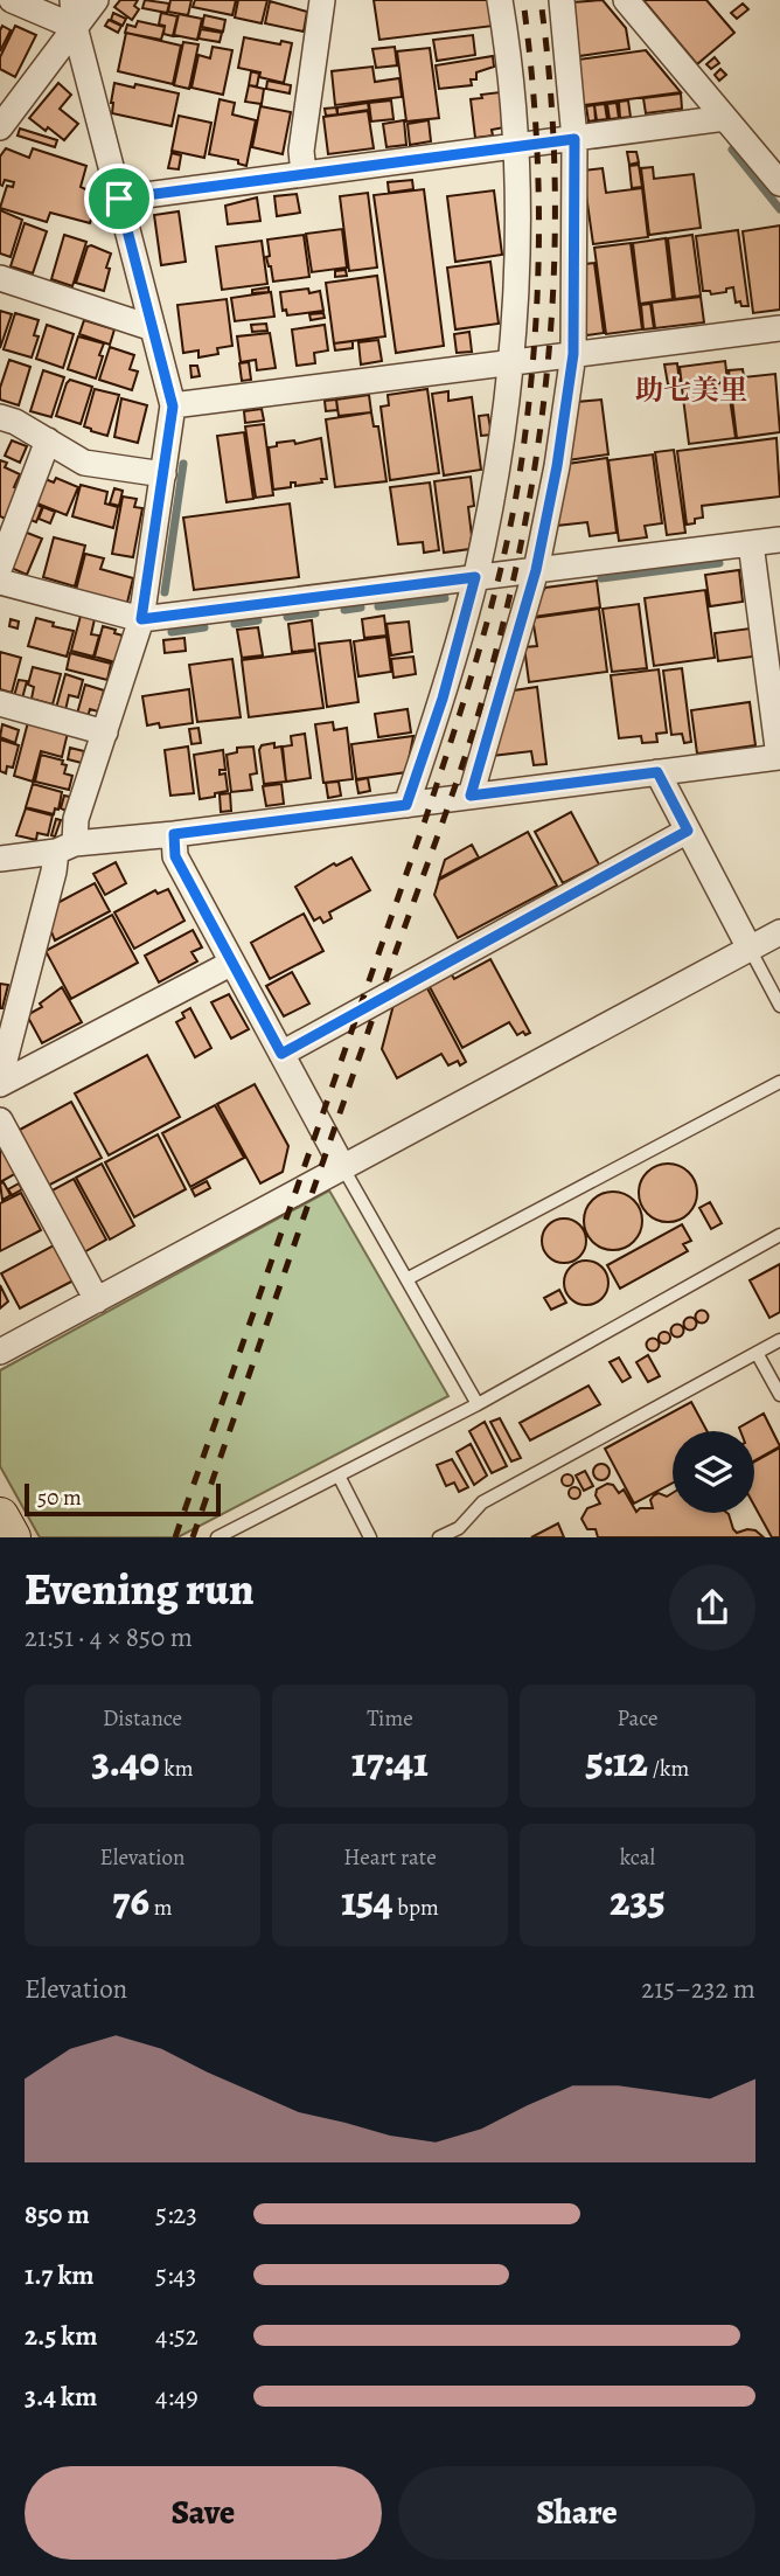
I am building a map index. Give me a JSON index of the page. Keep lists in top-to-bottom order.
{
  "districts": ["助七美里"],
  "scale_bar": "50 m",
  "page": {
    "scale": "50 m",
    "heading": ["Evening run", "21:51 · 4 × 850 m"],
    "stats": [
      ["Distance", "3.40 km"],
      ["Time", "17:41"],
      ["Pace", "5:12 /km"],
      ["Elevation", "76 m"],
      ["Heart rate", "154 bpm"],
      ["kcal", "235"]
    ],
    "chart": ["Elevation", "215–232 m"],
    "list": [
      {
        "name": "850 m",
        "note": "5:23"
      },
      {
        "name": "1.7 km",
        "note": "5:43"
      },
      {
        "name": "2.5 km",
        "note": "4:52"
      },
      {
        "name": "3.4 km",
        "note": "4:49"
      }
    ],
    "buttons": ["Save", "Share"]
  }
}
